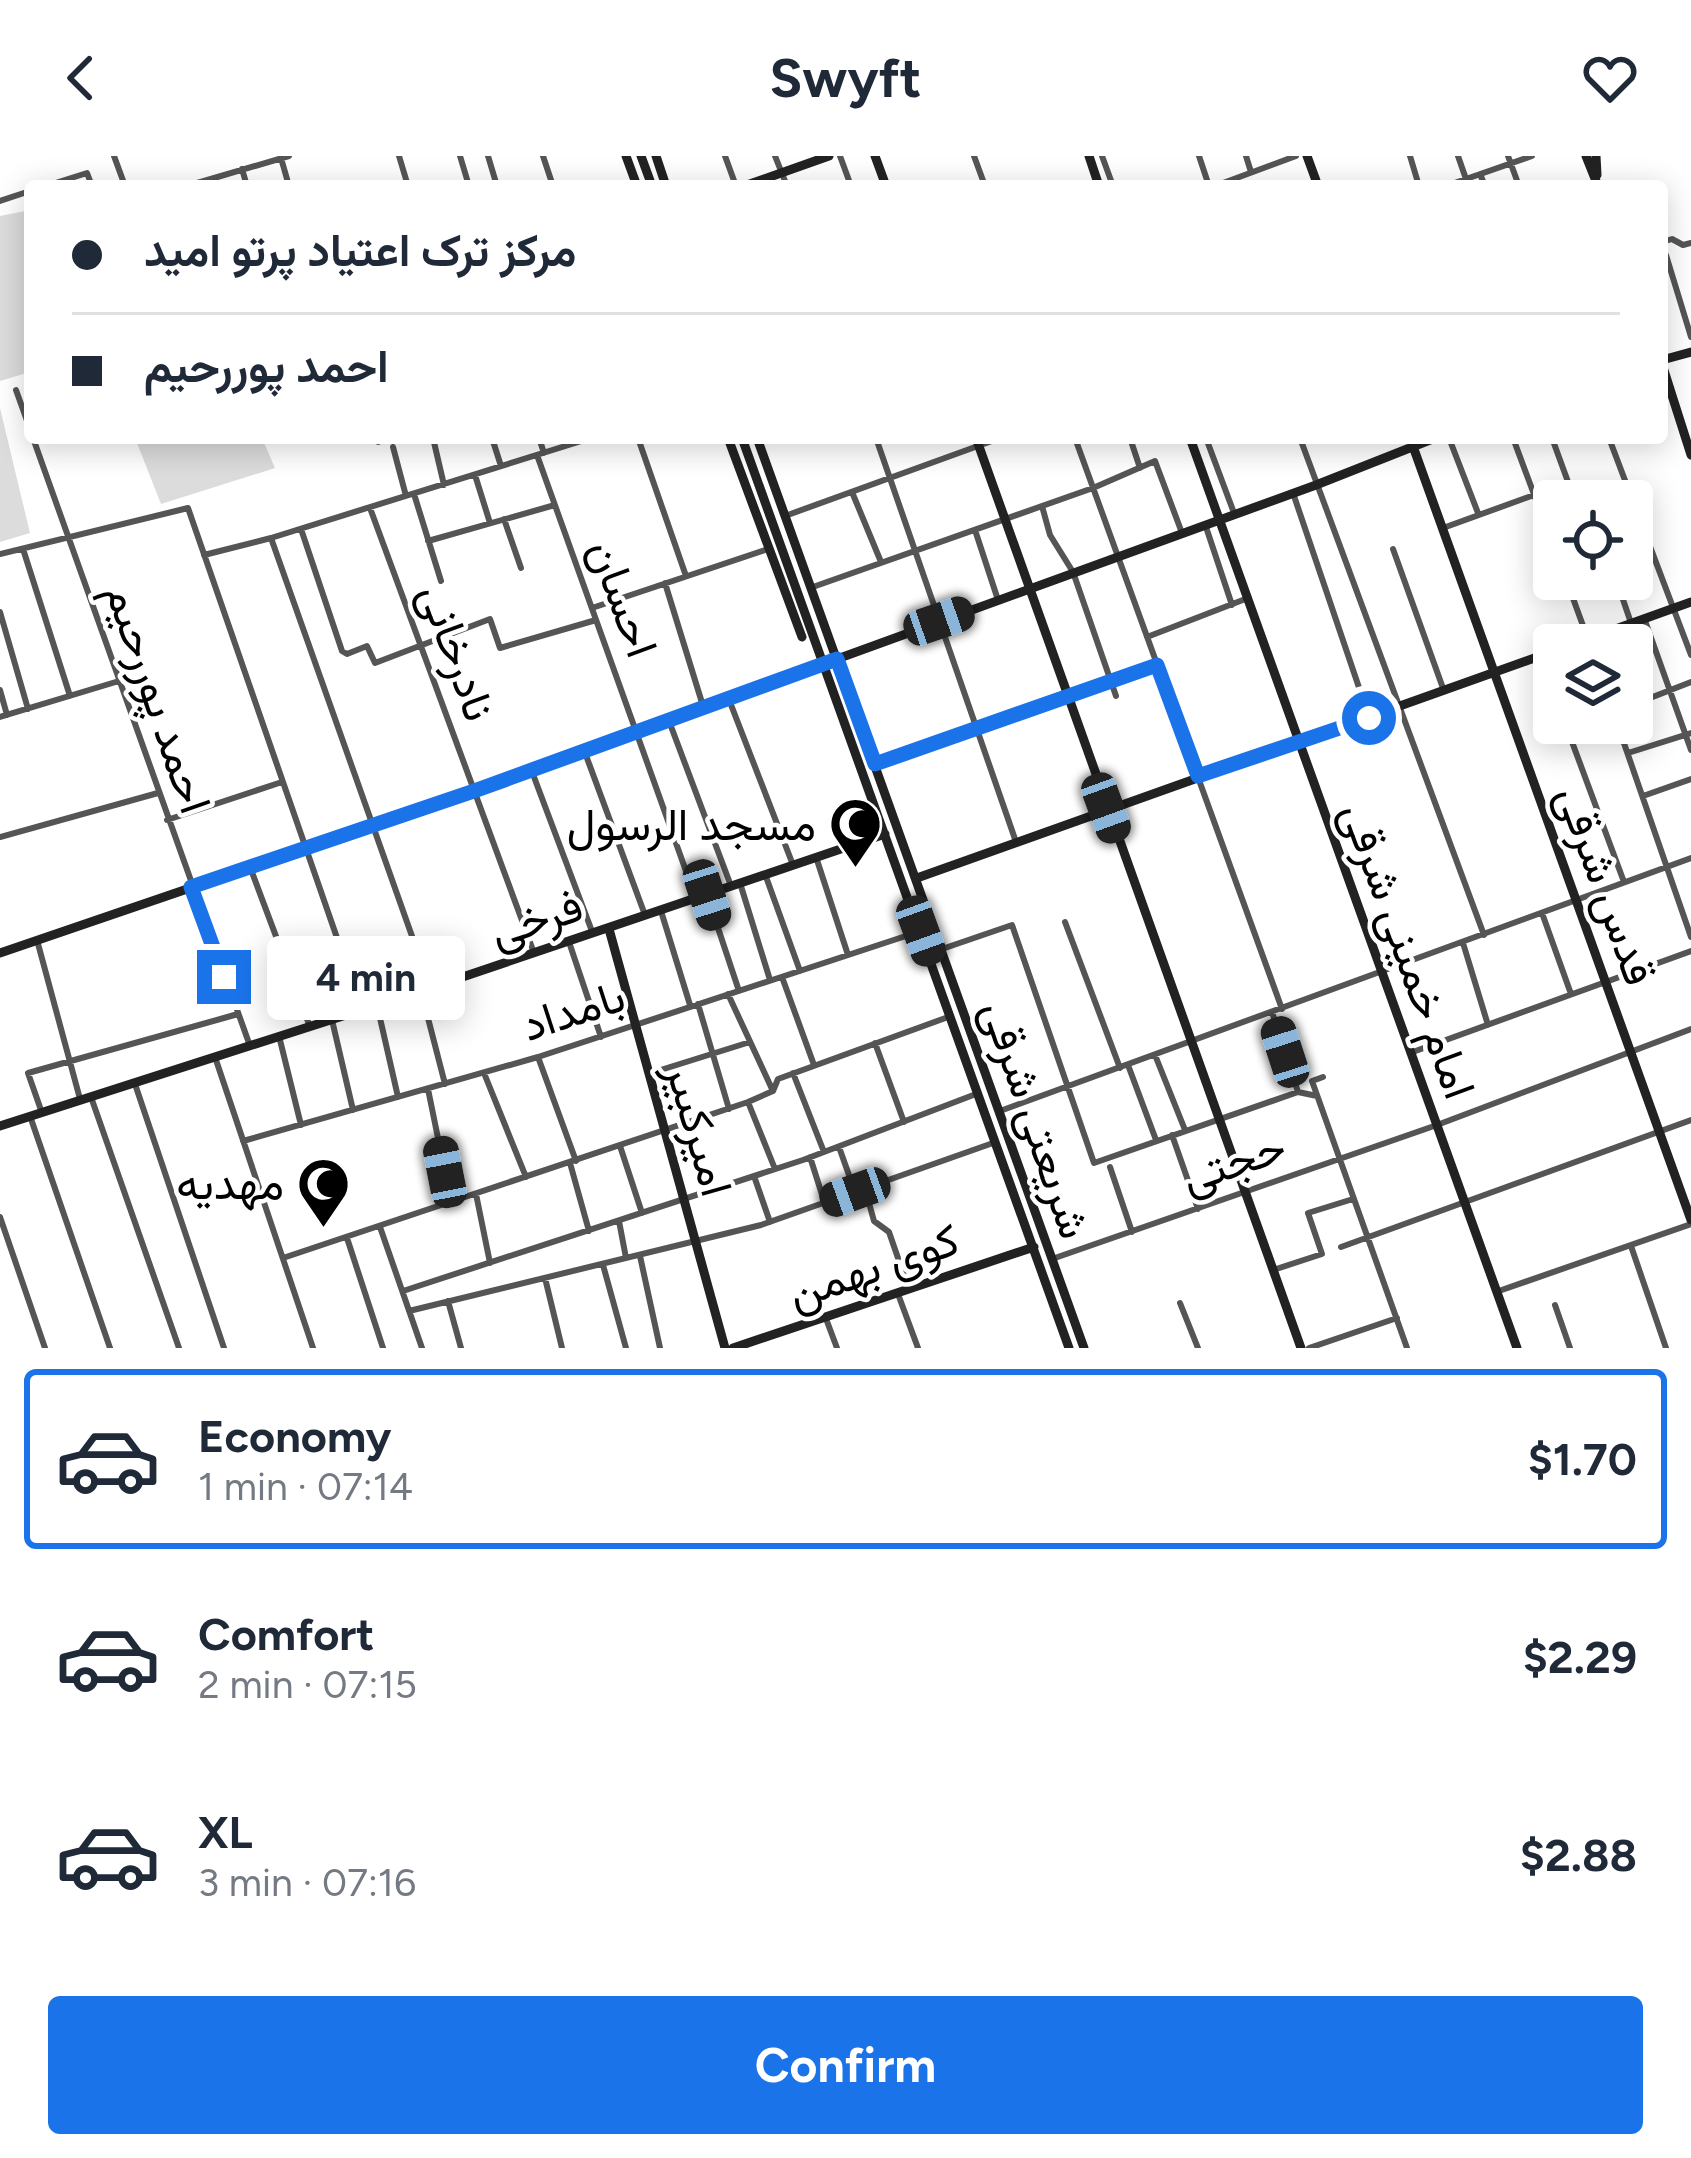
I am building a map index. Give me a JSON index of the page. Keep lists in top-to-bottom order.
{
  "streets": {
    "street": [
      "احسان",
      "نادرخانی",
      "احمد پوررحیم",
      "قدس شرقی",
      "فرخی",
      "امام خمینی شرقی",
      "بامداد",
      "شریعتی شرقی",
      "امیرکبیر",
      "حجتی",
      "کوی بهمن"
    ]
  },
  "crossings": [
    ["احسان", "فرخی"],
    ["احسان", "بامداد"],
    ["نادرخانی", "فرخی"],
    ["احمد پوررحیم", "فرخی"],
    ["قدس شرقی", "حجتی"],
    ["فرخی", "شریعتی شرقی"],
    ["فرخی", "امیرکبیر"],
    ["امام خمینی شرقی", "حجتی"],
    ["بامداد", "شریعتی شرقی"],
    ["بامداد", "امیرکبیر"],
    ["شریعتی شرقی", "حجتی"],
    ["شریعتی شرقی", "کوی بهمن"],
    ["امیرکبیر", "کوی بهمن"]
  ],
  "places": {
    "mosque": ["مسجد الرسول", "مهدیه"]
  },
  "page": {
    "header": "Swyft",
    "banner": ["مرکز ترک اعتیاد پرتو امید", "احمد پوررحیم"],
    "bubble": "4 min",
    "list": [
      {
        "name": "Economy",
        "note": "1 min · 07:14",
        "value": "$1.70"
      },
      {
        "name": "Comfort",
        "note": "2 min · 07:15",
        "value": "$2.29"
      },
      {
        "name": "XL",
        "note": "3 min · 07:16",
        "value": "$2.88"
      }
    ],
    "buttons": "Confirm"
  }
}
